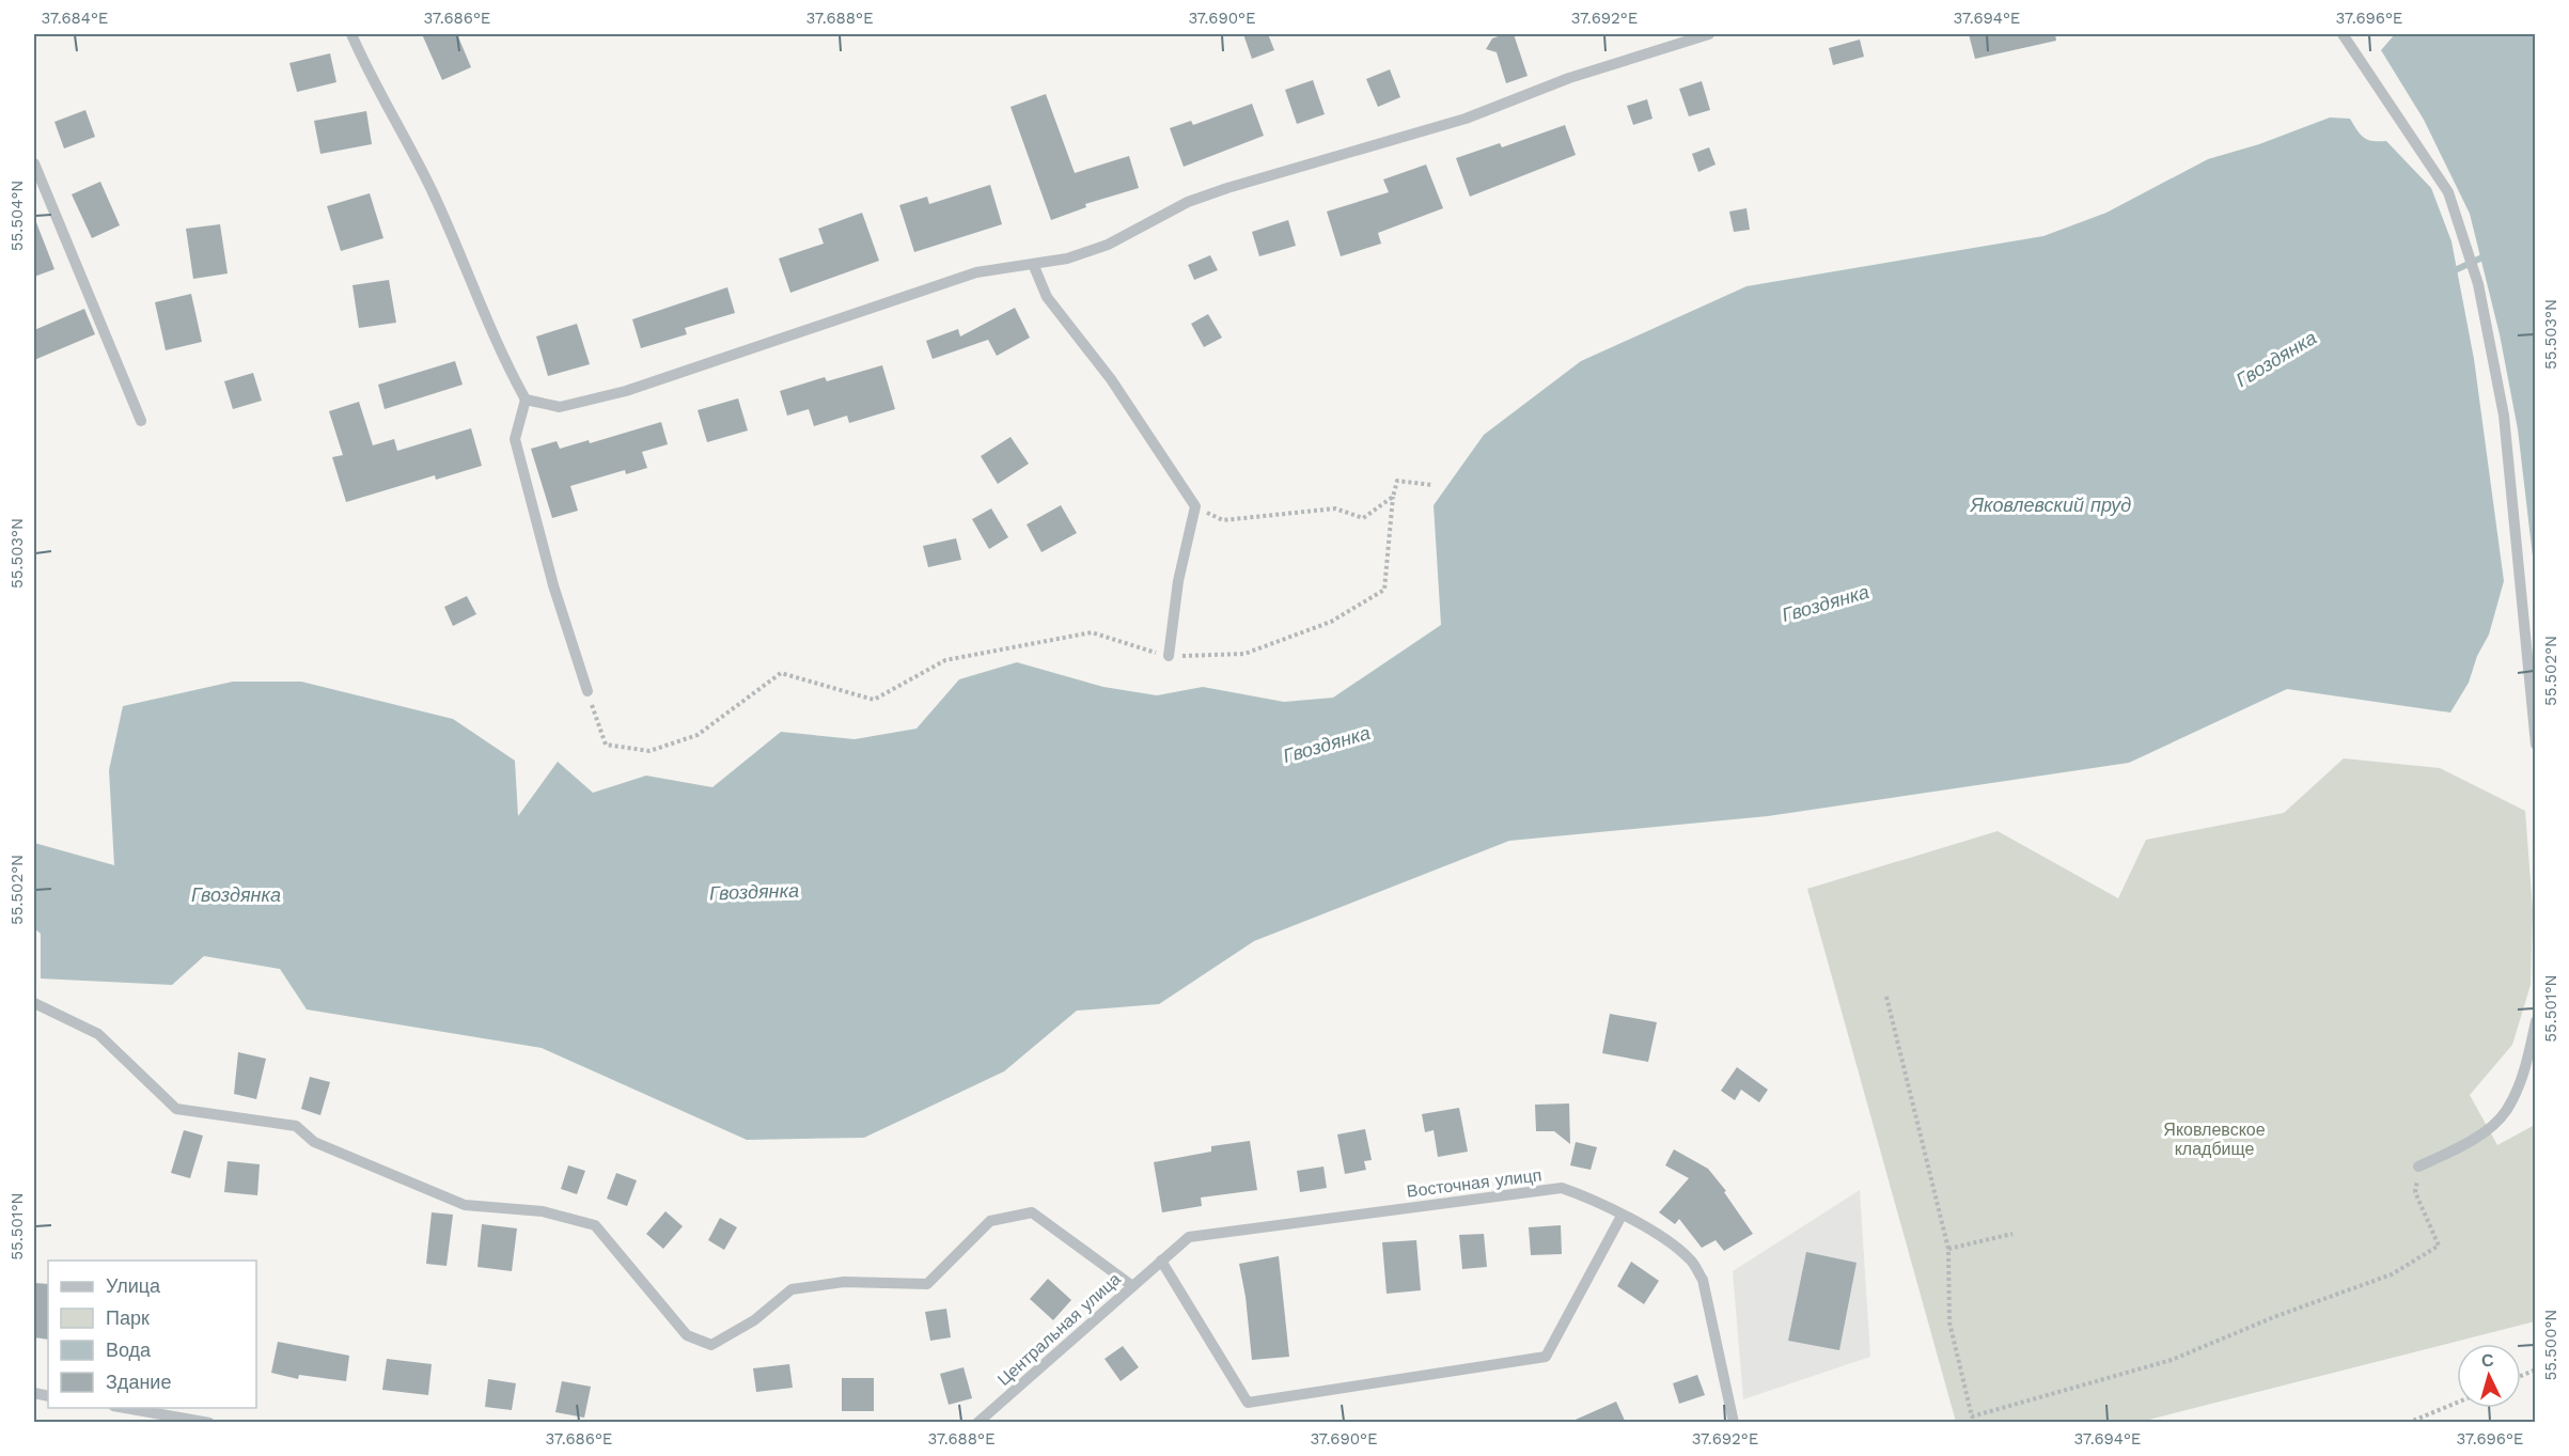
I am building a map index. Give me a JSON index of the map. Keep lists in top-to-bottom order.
{
  "streets": {
    "street": ["Восточная улицп", "Центральная улица"]
  },
  "crossings": [
    ["Восточная улицп", "Центральная улица"]
  ],
  "water": ["Гвоздянка", "Яковлевский пруд"],
  "parks": ["Яковлевское кладбище"],
  "legend": [
    "Улица",
    "Парк",
    "Вода",
    "Здание"
  ],
  "north": "top",
  "coordinates": [
    "37.684°E",
    "37.686°E",
    "37.688°E",
    "37.690°E",
    "37.692°E",
    "37.694°E",
    "37.696°E",
    "55.504°N",
    "55.503°N",
    "55.502°N",
    "55.501°N",
    "55.500°N"
  ]
}
